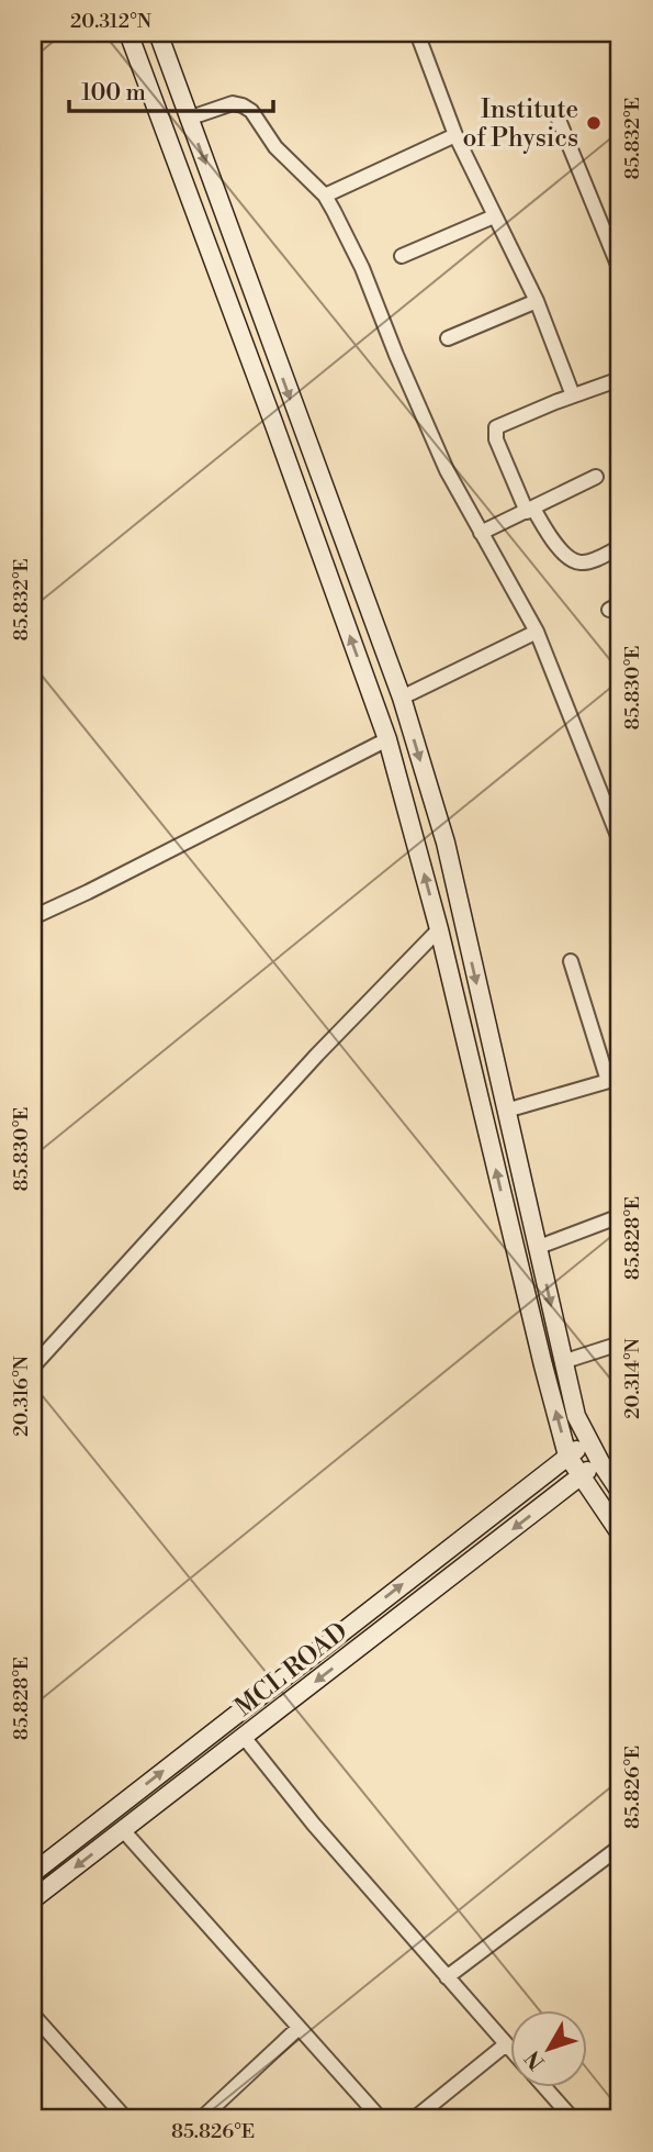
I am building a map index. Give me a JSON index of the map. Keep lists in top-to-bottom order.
{
  "streets": {
    "main road": ["MCL ROAD"]
  },
  "places": ["Institute of Physics"],
  "scale_bar": "100 m",
  "north": "bottom left",
  "coordinates": [
    "20.312°N",
    "85.832°E",
    "85.830°E",
    "85.828°E",
    "20.314°N",
    "20.316°N",
    "85.826°E"
  ]
}
